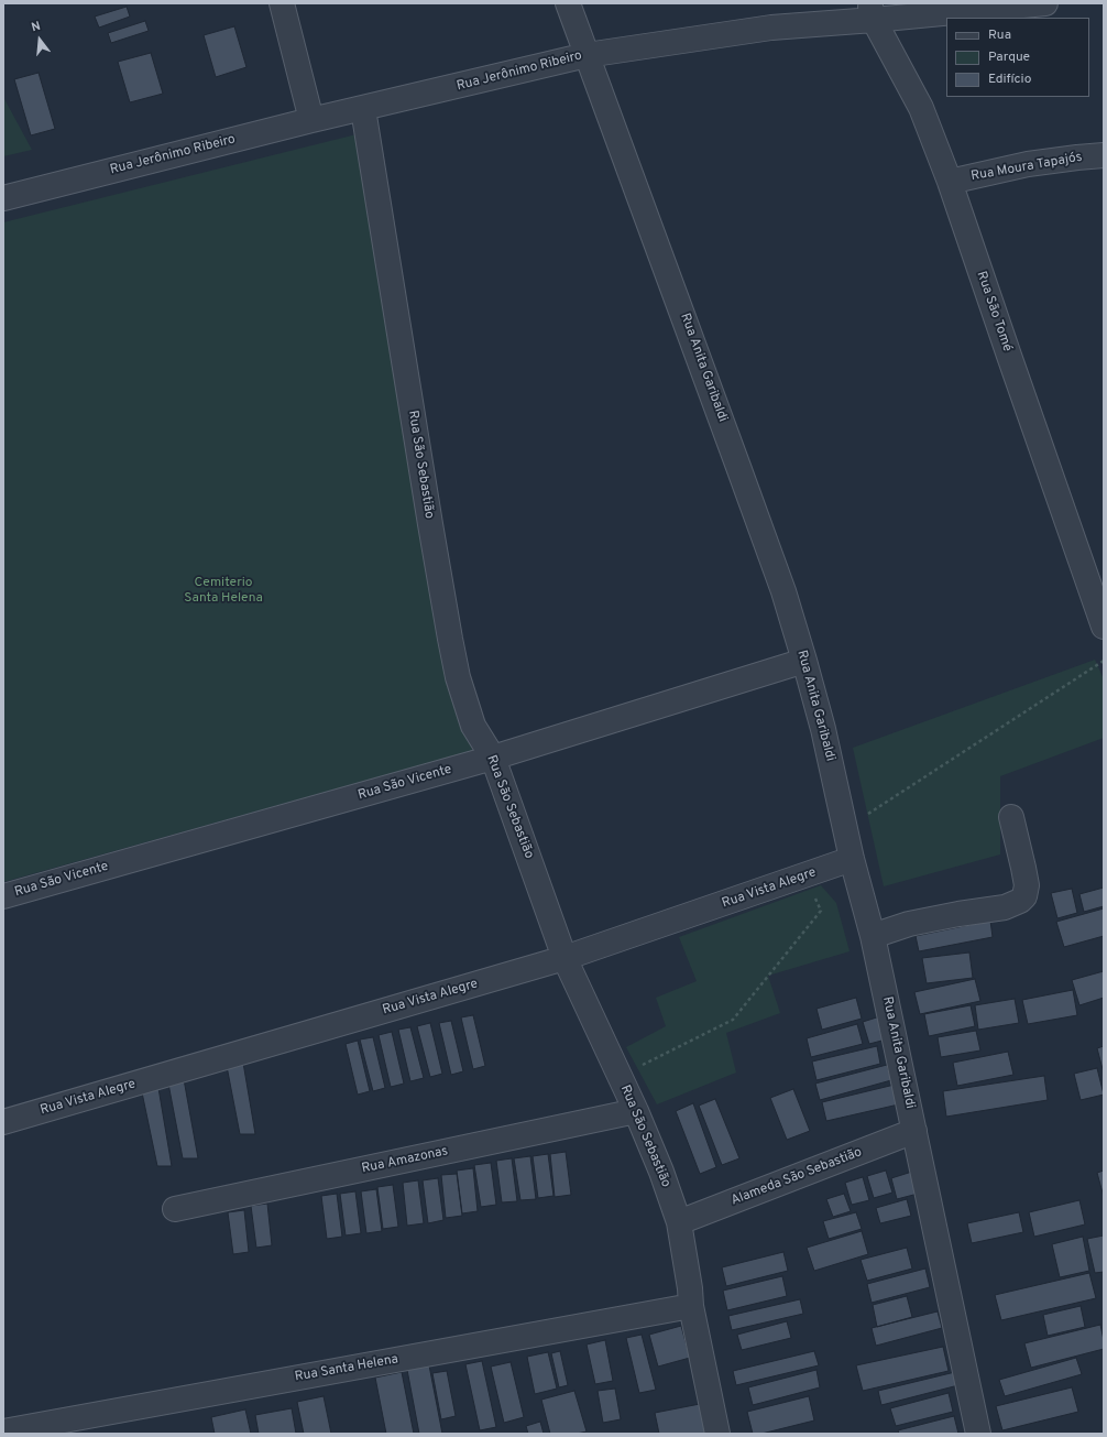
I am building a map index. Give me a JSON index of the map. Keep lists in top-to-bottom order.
{
  "streets": {
    "street": [
      "Rua Jerônimo Ribeiro",
      "Rua Moura Tapajós",
      "Rua São Tomé",
      "Rua Anita Garibaldi",
      "Rua São Sebastião",
      "Rua São Vicente",
      "Rua Vista Alegre",
      "Rua Amazonas",
      "Alameda São Sebastião",
      "Rua Santa Helena"
    ]
  },
  "crossings": [
    ["Rua Jerônimo Ribeiro", "Rua São Tomé"],
    ["Rua Jerônimo Ribeiro", "Rua Anita Garibaldi"],
    ["Rua Jerônimo Ribeiro", "Rua São Sebastião"],
    ["Rua Moura Tapajós", "Rua São Tomé"],
    ["Rua Anita Garibaldi", "Rua São Vicente"],
    ["Rua Anita Garibaldi", "Rua Vista Alegre"],
    ["Rua Anita Garibaldi", "Alameda São Sebastião"],
    ["Rua São Sebastião", "Rua São Vicente"],
    ["Rua São Sebastião", "Rua Vista Alegre"],
    ["Rua São Sebastião", "Rua Amazonas"],
    ["Rua São Sebastião", "Alameda São Sebastião"],
    ["Rua São Sebastião", "Rua Santa Helena"]
  ],
  "parks": ["Cemiterio Santa Helena"],
  "legend": ["Rua", "Parque", "Edifício"],
  "north": "top"
}
